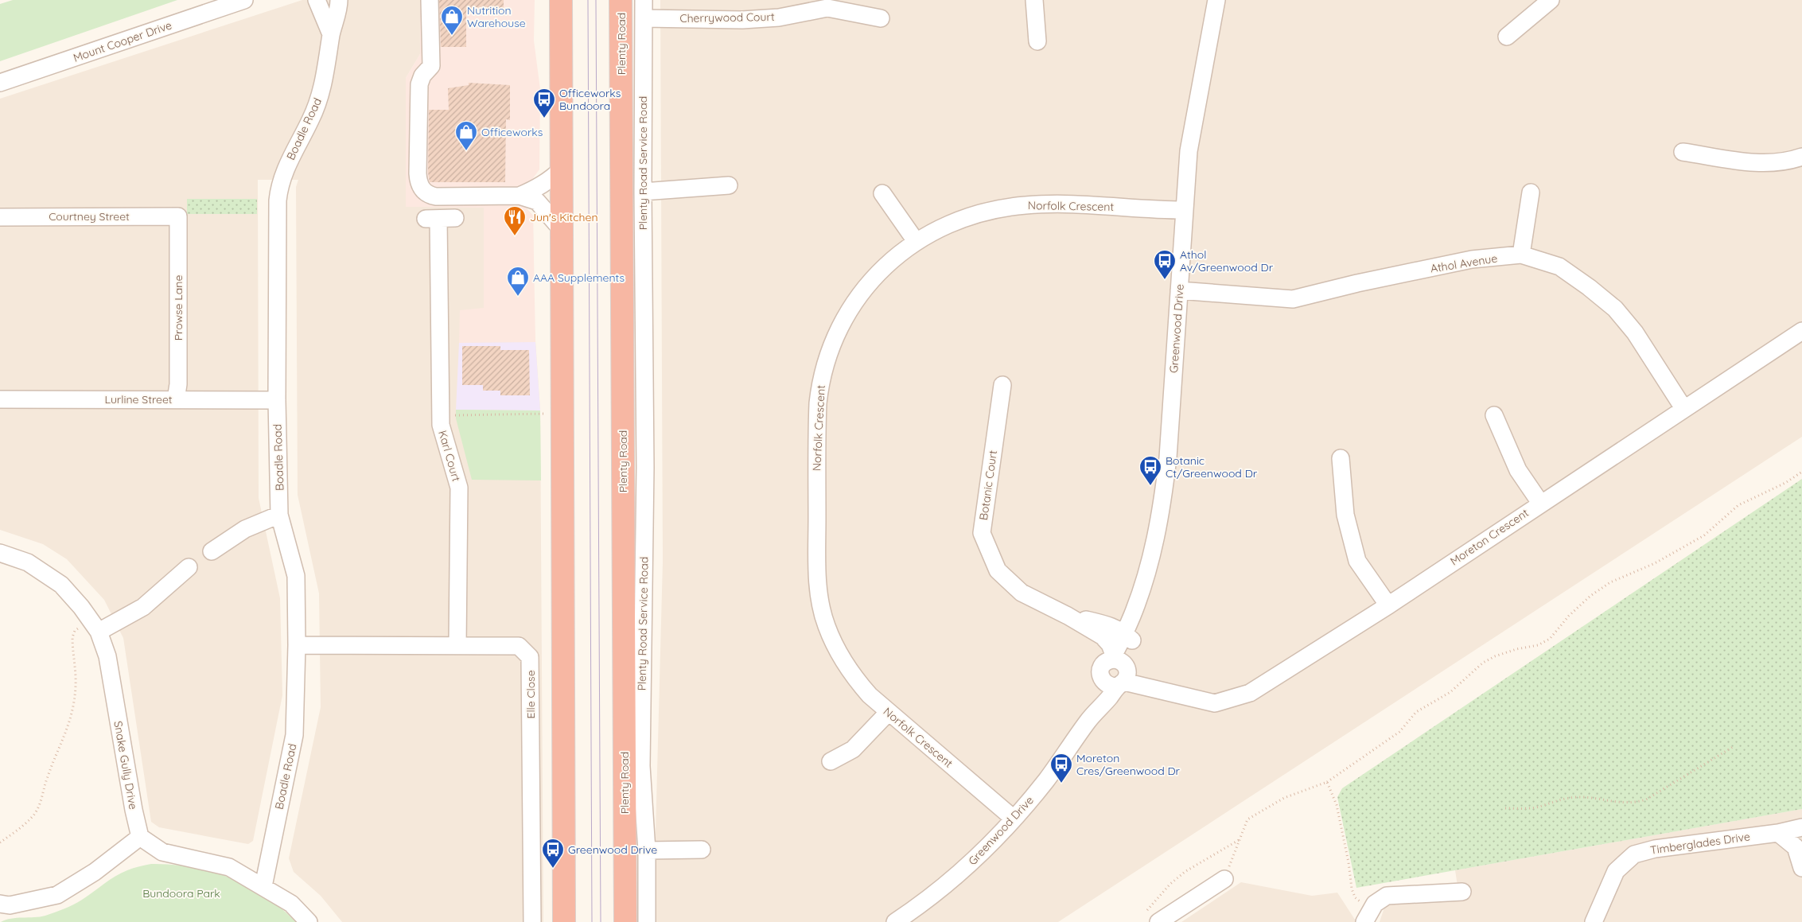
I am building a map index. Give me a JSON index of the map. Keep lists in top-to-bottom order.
{
  "streets": {
    "highway": ["Plenty Road"],
    "street": [
      "Cherrywood Court",
      "Mount Cooper Drive",
      "Boadle Road",
      "Plenty Road Service Road",
      "Norfolk Crescent",
      "Courtney Street",
      "Athol Avenue",
      "Prowse Lane",
      "Greenwood Drive",
      "Lurline Street",
      "Karl Court",
      "Botanic Court",
      "Moreton Crescent",
      "Elle Close",
      "Snake Gully Drive",
      "Timberglades Drive"
    ]
  },
  "crossings": [
    ["Cherrywood Court", "Plenty Road Service Road"],
    ["Boadle Road", "Lurline Street"],
    ["Boadle Road", "Elle Close"],
    ["Norfolk Crescent", "Greenwood Drive"],
    ["Courtney Street", "Prowse Lane"],
    ["Athol Avenue", "Greenwood Drive"],
    ["Athol Avenue", "Moreton Crescent"],
    ["Prowse Lane", "Lurline Street"],
    ["Greenwood Drive", "Botanic Court"],
    ["Greenwood Drive", "Moreton Crescent"],
    ["Karl Court", "Elle Close"],
    ["Botanic Court", "Moreton Crescent"]
  ],
  "parks": ["Bundoora Park"],
  "places": {
    "shop": ["Nutrition Warehouse", "Officeworks", "AAA Supplements"],
    "bus stop": [
      "Officeworks Bundoora",
      "Athol Av/Greenwood Dr",
      "Botanic Ct/Greenwood Dr",
      "Moreton Cres/Greenwood Dr",
      "Greenwood Drive"
    ],
    "restaurant": ["Jun's Kitchen"]
  }
}
